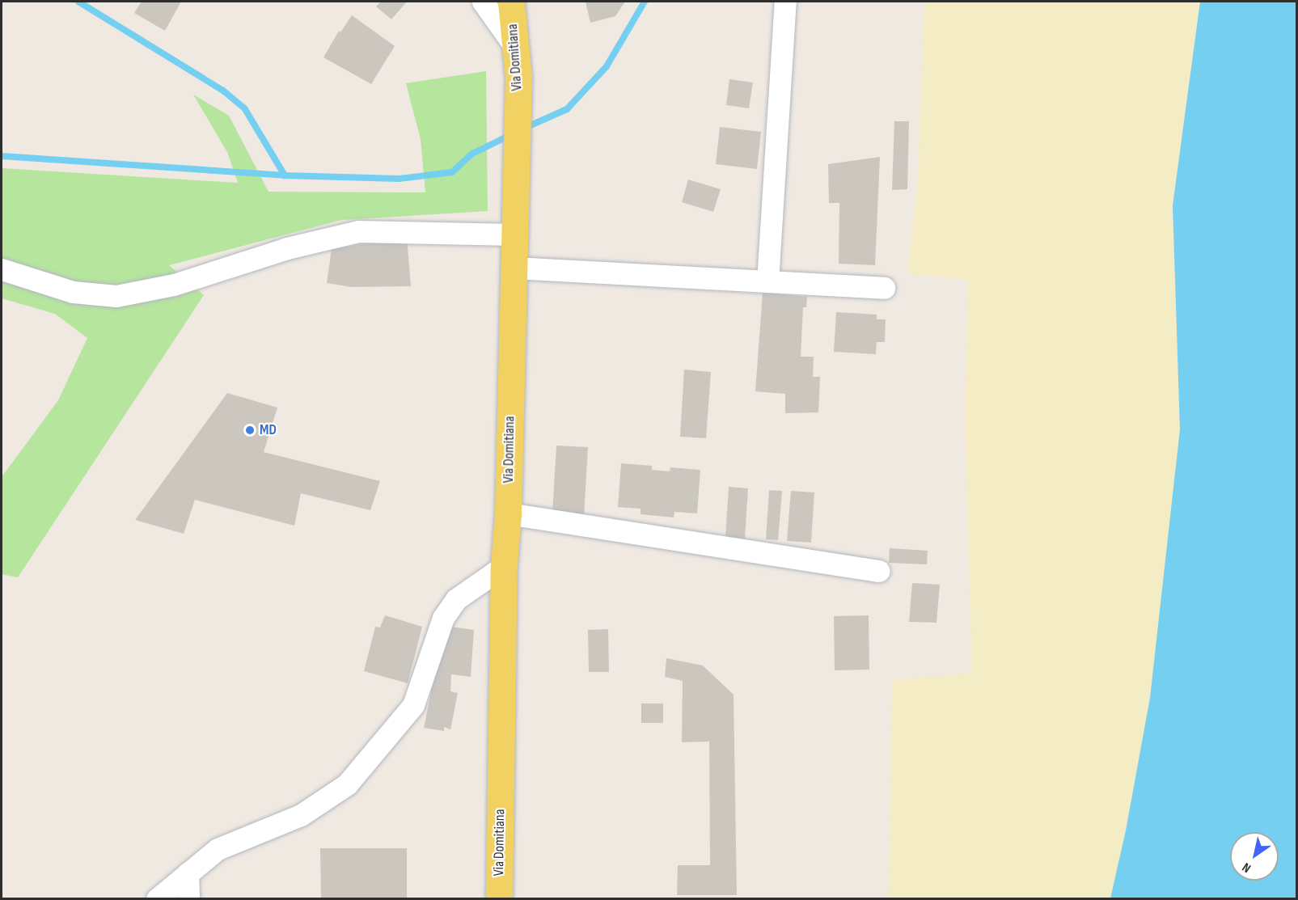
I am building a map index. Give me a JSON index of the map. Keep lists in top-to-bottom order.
{
  "streets": {
    "main road": ["Via Domitiana"]
  },
  "places": ["MD"],
  "north": "bottom left"
}
